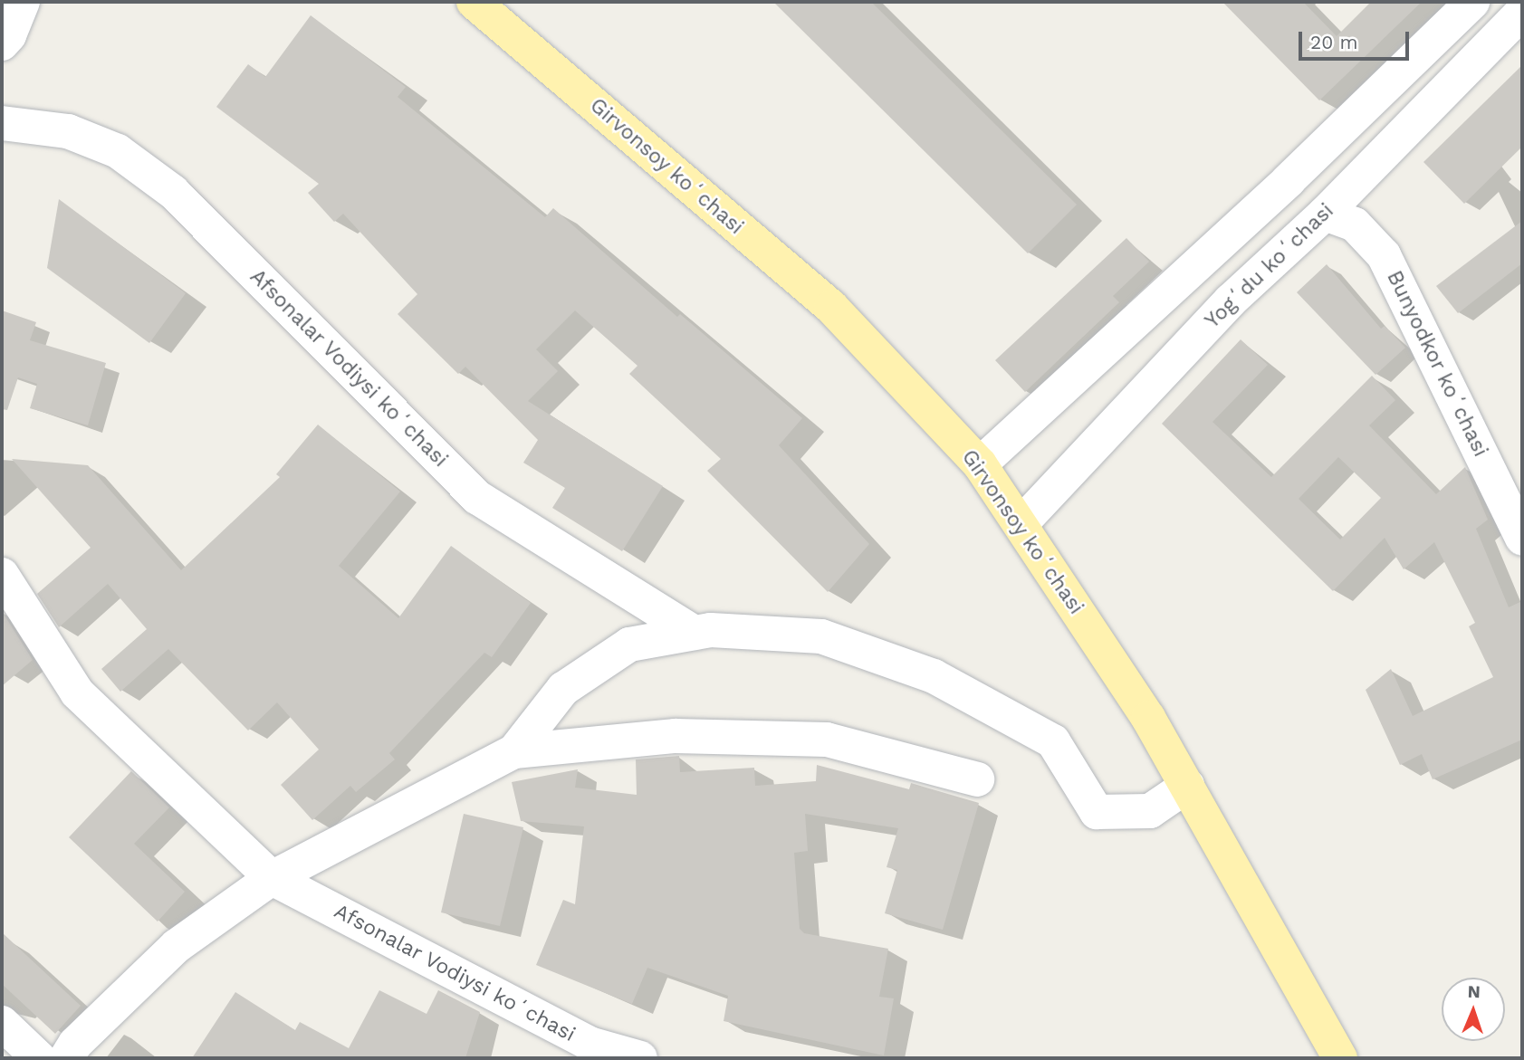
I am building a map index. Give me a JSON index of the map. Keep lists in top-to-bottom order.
{
  "streets": {
    "main road": ["Girvonsoy koʻchasi"],
    "street": ["Yogʻdu koʻchasi", "Bunyodkor koʻchasi", "Afsonalar Vodiysi koʻchasi"]
  },
  "crossings": [
    ["Girvonsoy koʻchasi", "Yogʻdu koʻchasi"],
    ["Yogʻdu koʻchasi", "Bunyodkor koʻchasi"]
  ],
  "scale_bar": "20 m",
  "north": "top"
}
